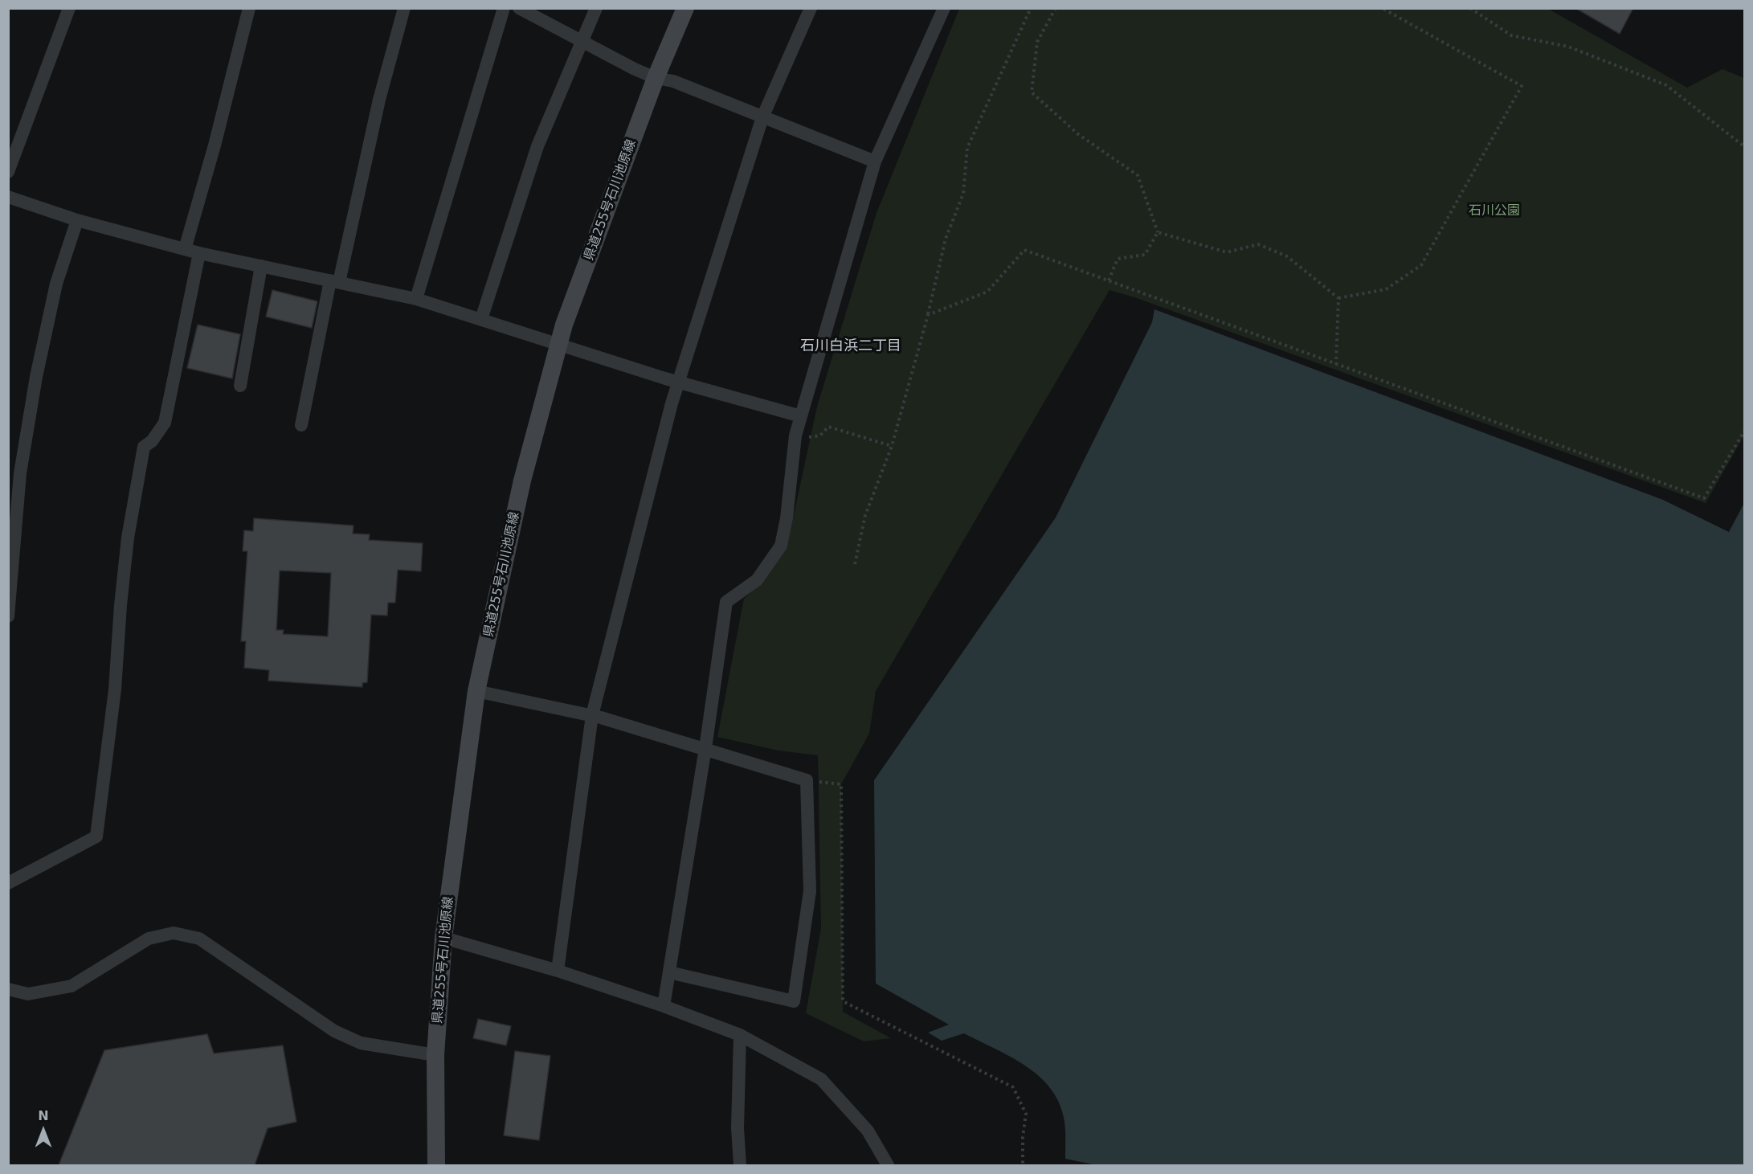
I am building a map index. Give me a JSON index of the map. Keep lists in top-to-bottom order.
{
  "streets": {
    "main road": ["県道255号石川池原線"]
  },
  "districts": ["石川白浜二丁目"],
  "parks": ["石川公園"],
  "north": "top"
}
